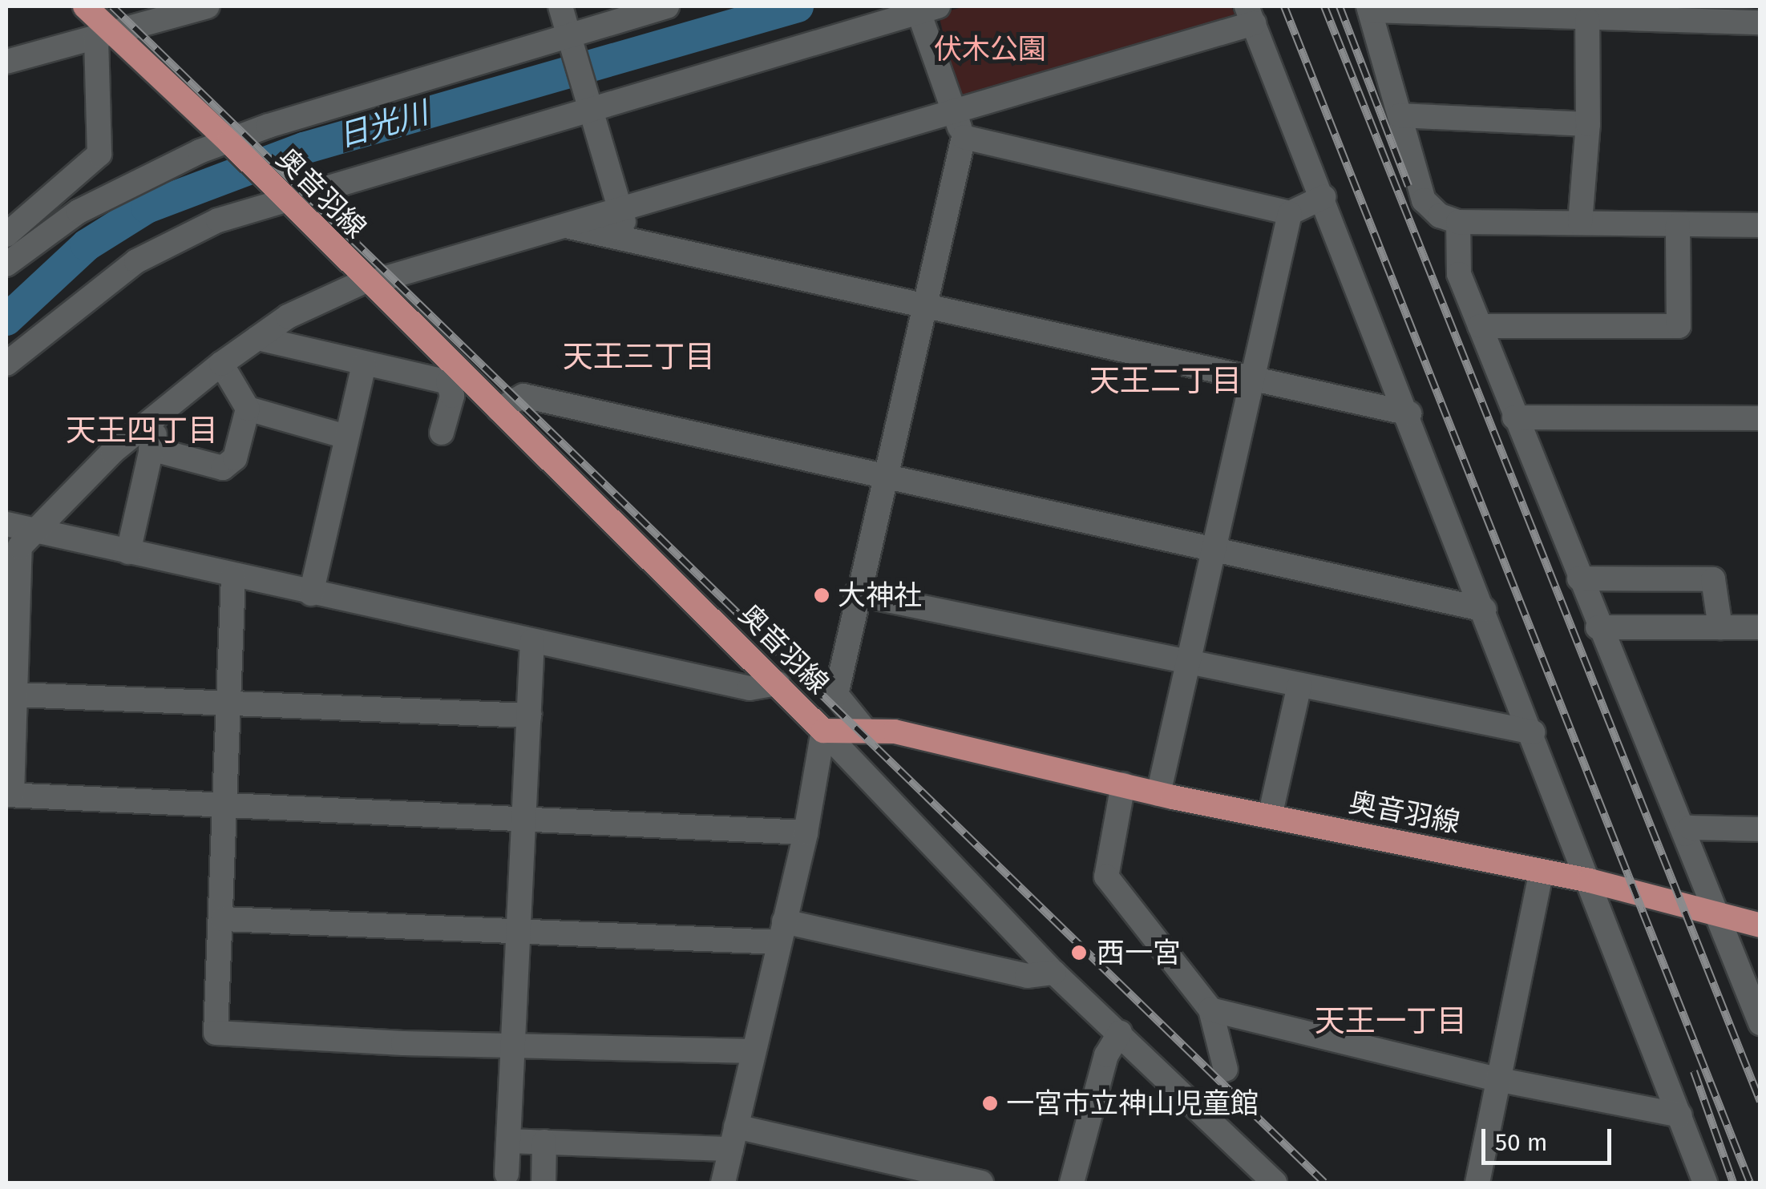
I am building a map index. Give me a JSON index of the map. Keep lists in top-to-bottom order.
{
  "streets": {
    "main road": ["奥音羽線"]
  },
  "districts": [
    "天王三丁目",
    "天王二丁目",
    "天王四丁目",
    "天王一丁目"
  ],
  "water": ["日光川"],
  "parks": ["伏木公園"],
  "places": ["大神社", "西一宮", "一宮市立神山児童館"],
  "scale_bar": "50 m"
}
